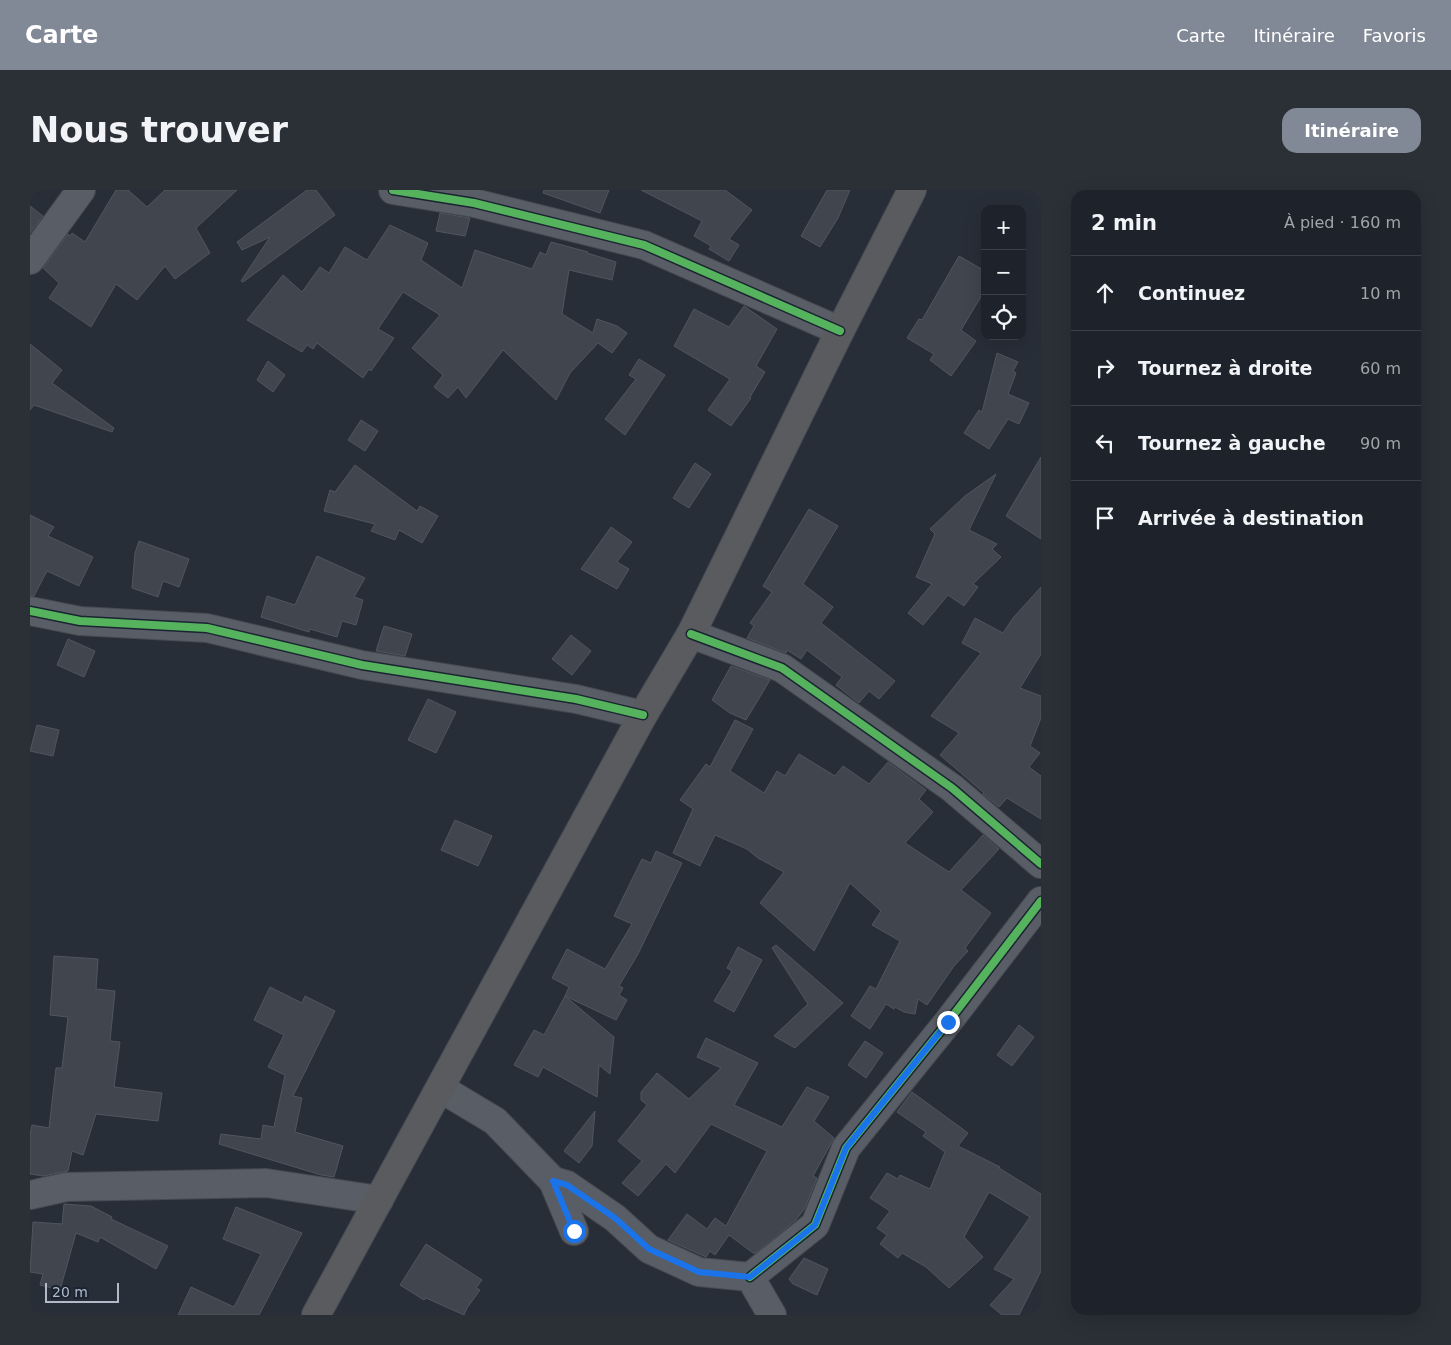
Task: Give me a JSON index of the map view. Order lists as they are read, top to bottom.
{
  "scale_bar": "20 m",
  "page": {
    "header": "Carte",
    "nav": ["Carte", "Itinéraire", "Favoris"],
    "buttons": "Itinéraire",
    "title": "Nous trouver",
    "heading": ["2 min", "À pied · 160 m"],
    "map_buttons": ["+", "−"],
    "list": [
      ["Continuez", "10 m"],
      ["Tournez à droite", "60 m"],
      ["Tournez à gauche", "90 m"],
      "Arrivée à destination"
    ],
    "scale": "20 m"
  }
}
